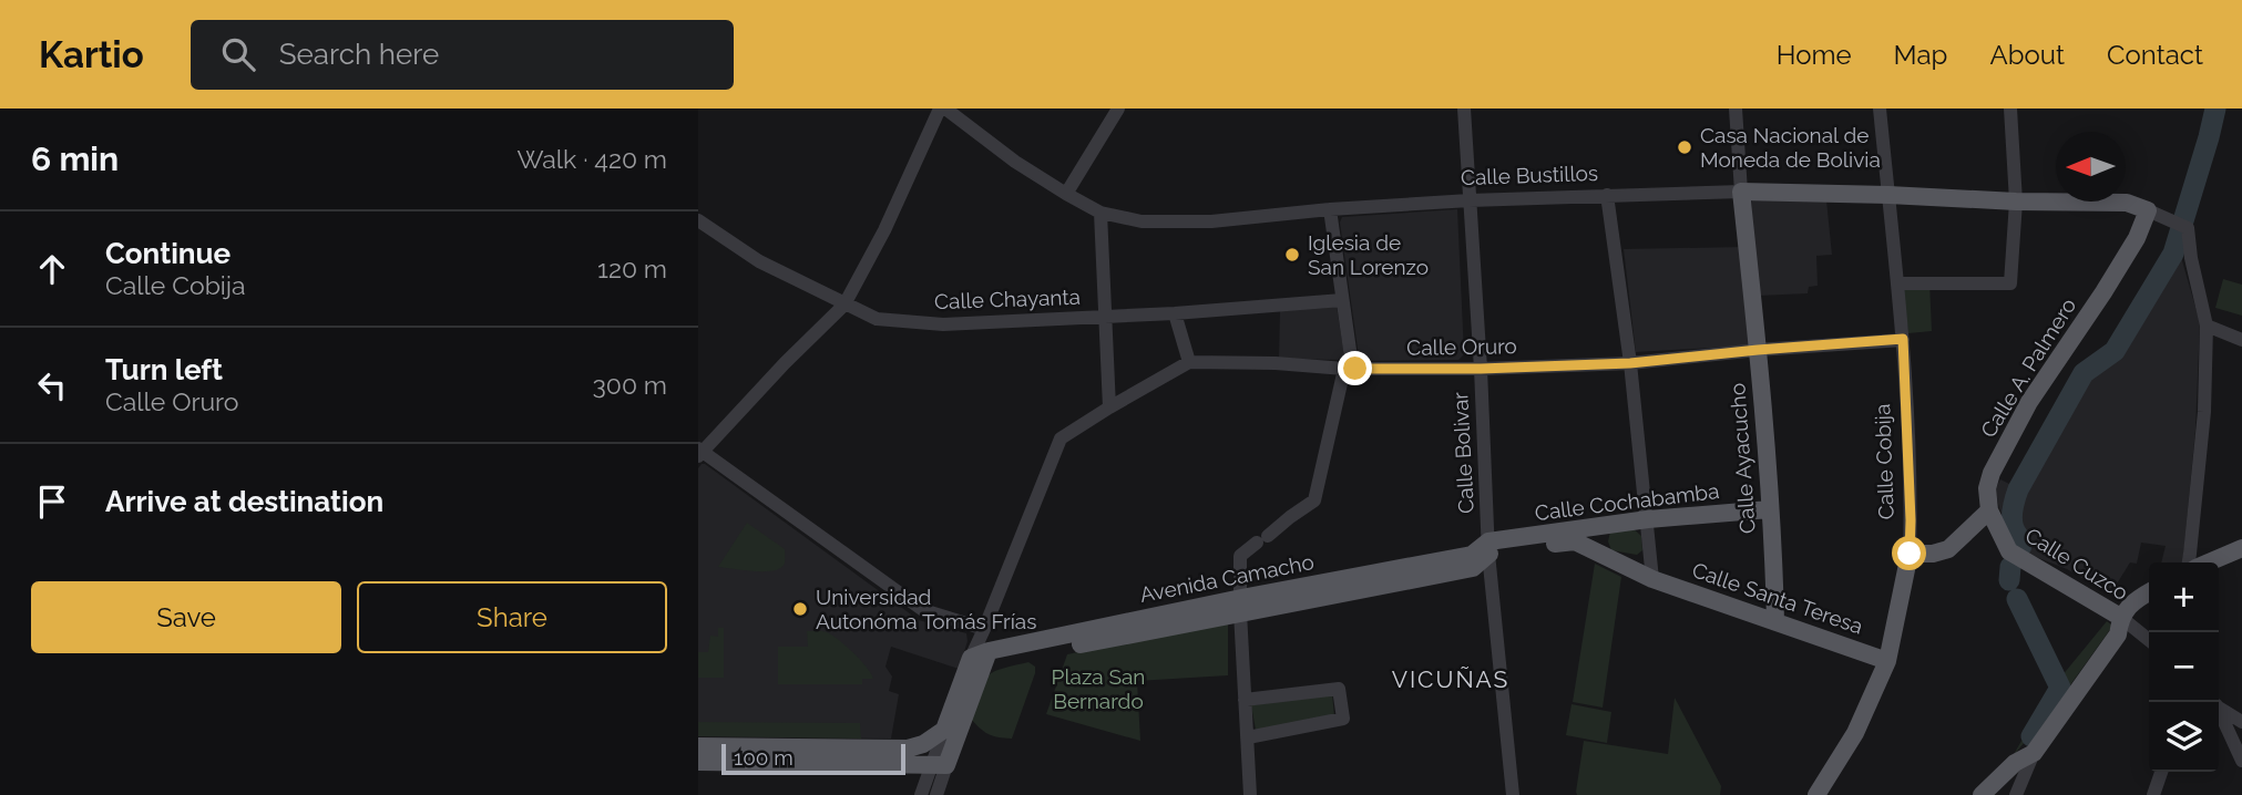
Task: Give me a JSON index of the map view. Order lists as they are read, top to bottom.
{
  "streets": {
    "main road": [
      "Calle Bustillos",
      "Calle A. Palmero",
      "Calle Ayacucho",
      "Calle Cobija",
      "Calle Cochabamba",
      "Calle Cuzco",
      "Avenida Camacho",
      "Calle Santa Teresa"
    ],
    "street": ["Calle Chayanta", "Calle Oruro", "Calle Bolivar"]
  },
  "crossings": [
    ["Calle Bustillos", "Calle A. Palmero"],
    ["Calle Bustillos", "Calle Bolivar"],
    ["Calle Bustillos", "Calle Ayacucho"],
    ["Calle Bustillos", "Calle Cobija"],
    ["Calle Oruro", "Calle Bolivar"],
    ["Calle Oruro", "Calle Ayacucho"],
    ["Calle Oruro", "Calle Cobija"],
    ["Calle A. Palmero", "Calle Cuzco"],
    ["Calle Bolivar", "Calle Cochabamba"],
    ["Calle Bolivar", "Avenida Camacho"],
    ["Calle Ayacucho", "Calle Cochabamba"],
    ["Calle Ayacucho", "Calle Santa Teresa"],
    ["Calle Cobija", "Calle Santa Teresa"],
    ["Calle Cochabamba", "Avenida Camacho"],
    ["Calle Cochabamba", "Calle Santa Teresa"]
  ],
  "districts": ["VICUÑAS"],
  "parks": ["Plaza San Bernardo"],
  "places": ["Casa Nacional de Moneda de Bolivia", "Iglesia de San Lorenzo", "Universidad Autonóma Tomás Frías"],
  "scale_bar": "100 m",
  "north": "left",
  "page": {
    "header": "Kartio",
    "search": "Search here",
    "nav": [
      "Home",
      "Map",
      "About",
      "Contact"
    ],
    "heading": ["6 min", "Walk · 420 m"],
    "list": [
      ["Continue", "Calle Cobija", "120 m"],
      ["Turn left", "Calle Oruro", "300 m"],
      "Arrive at destination"
    ],
    "buttons": ["Save", "Share"],
    "map_buttons": ["+", "−"],
    "scale": "100 m"
  }
}
